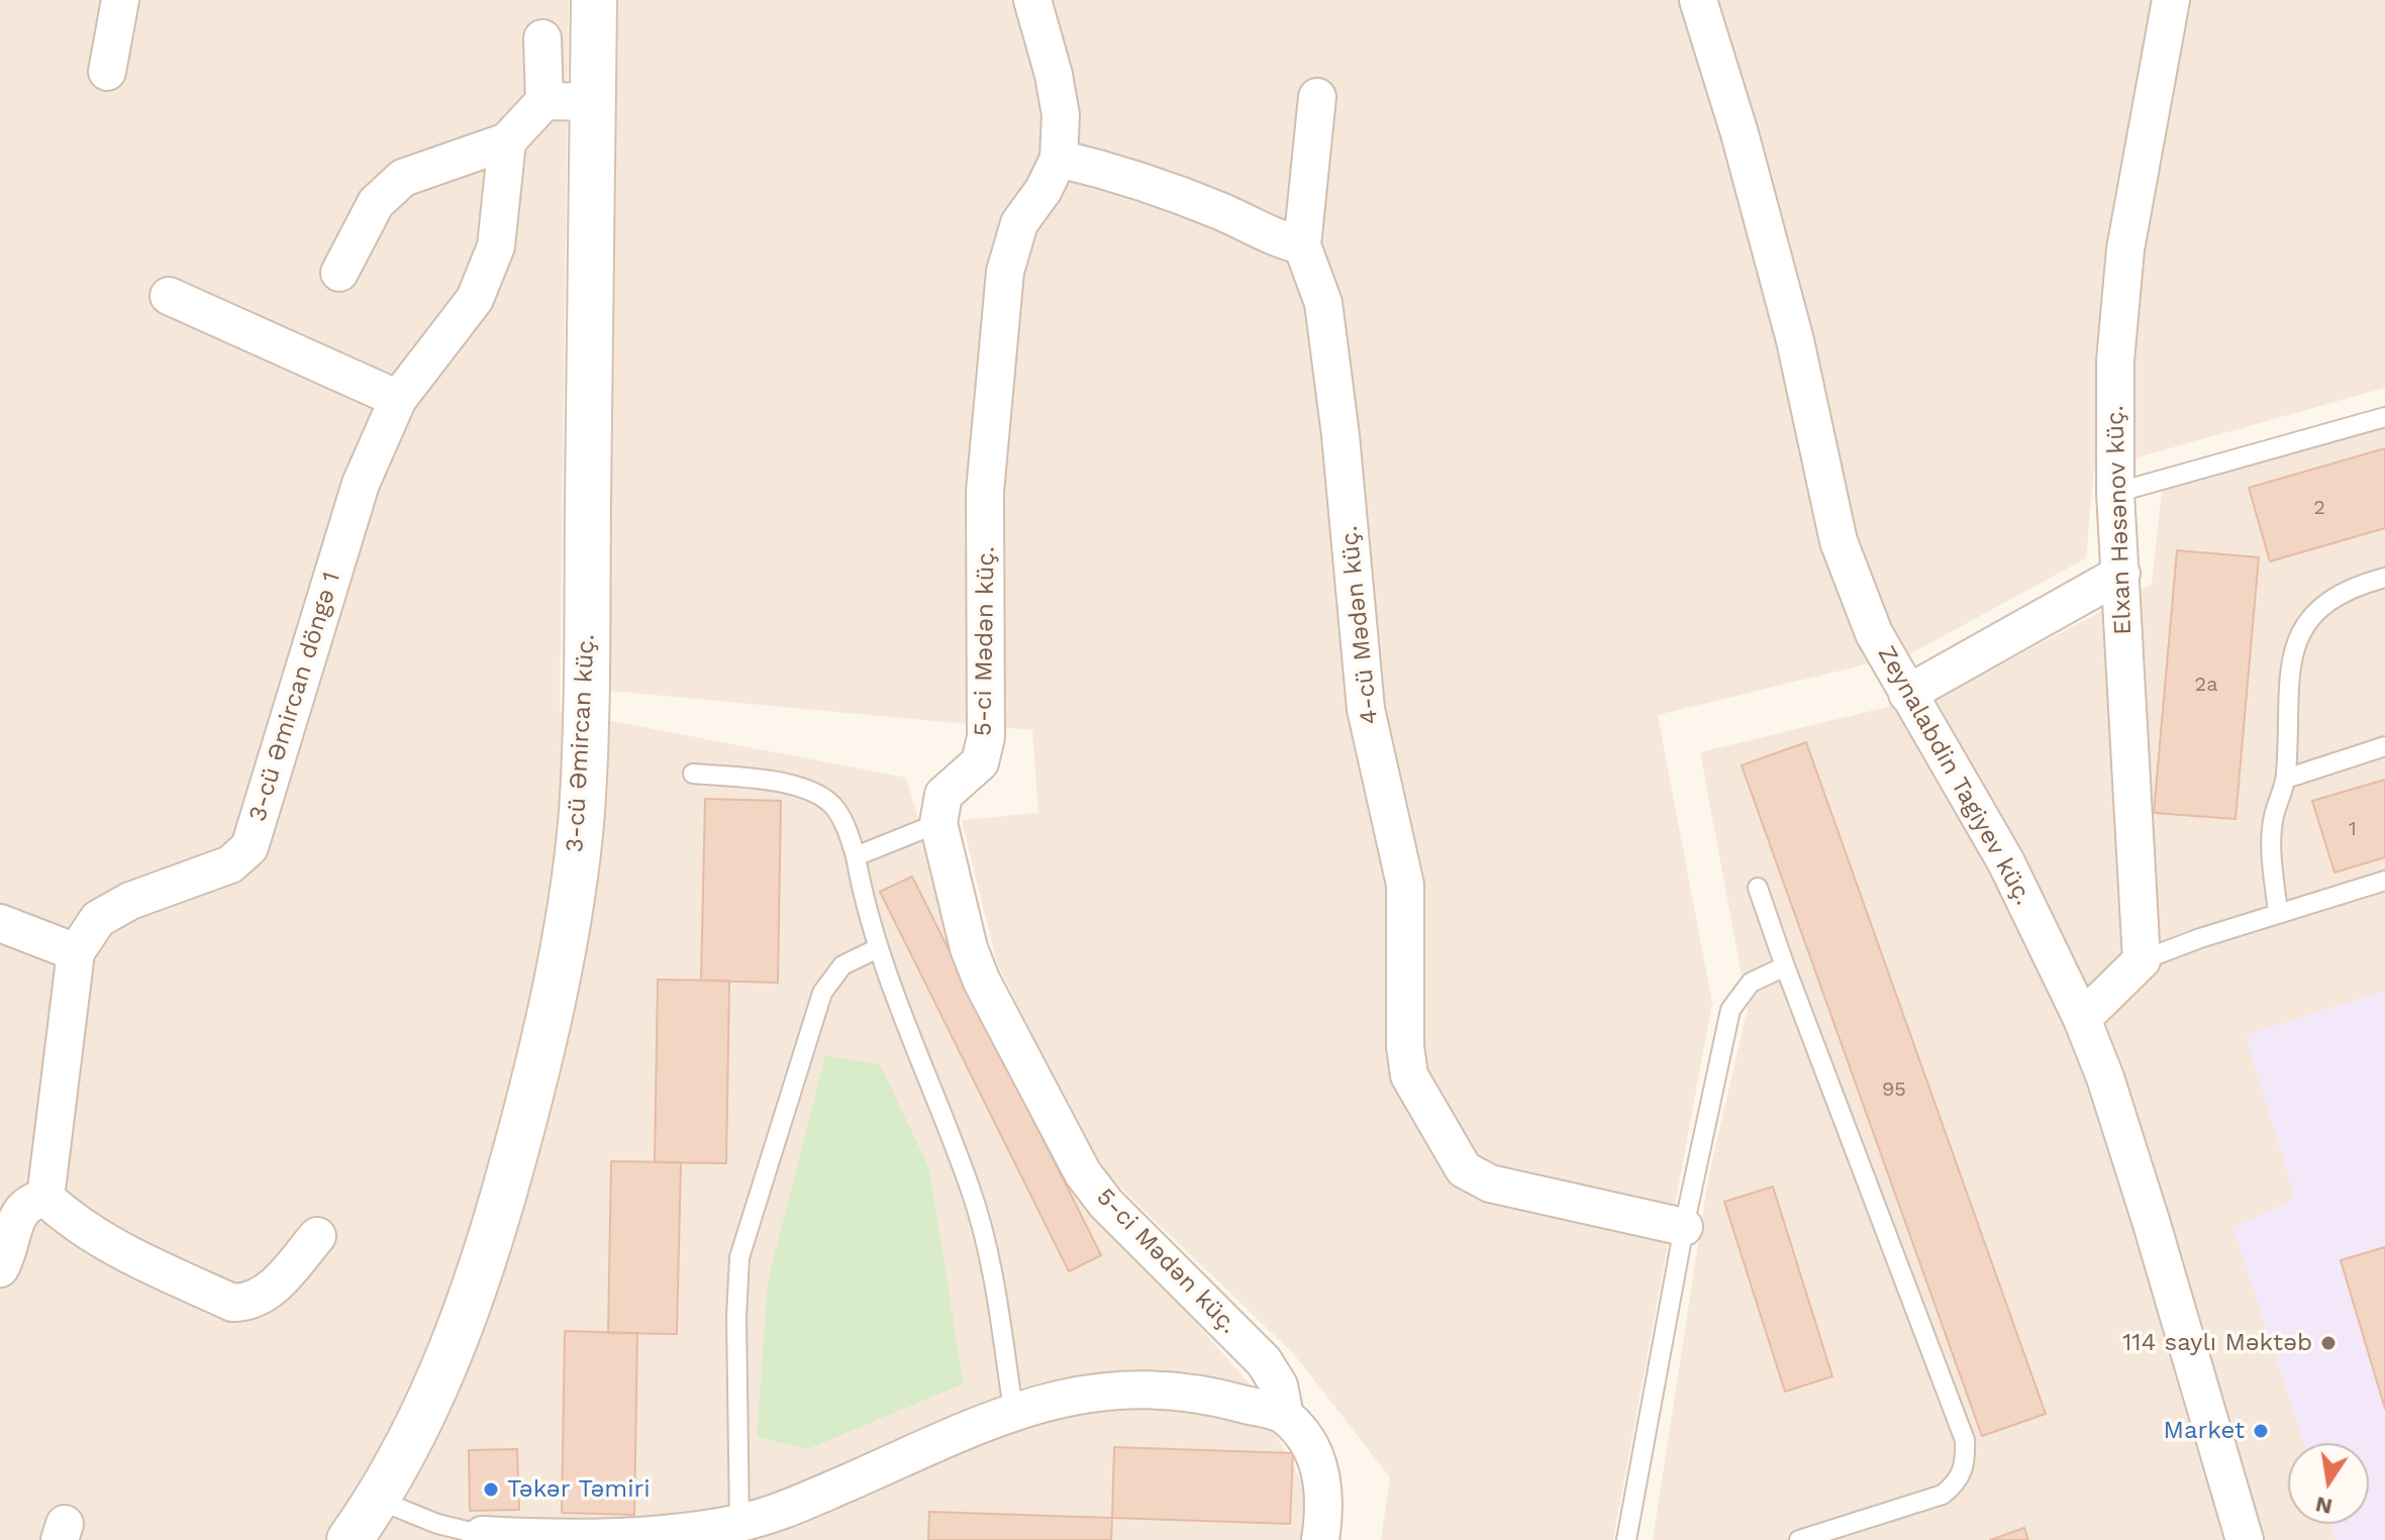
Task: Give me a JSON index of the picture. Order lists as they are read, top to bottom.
{
  "streets": {
    "main road": ["3-cü Əmircan küç."],
    "street": [
      "Elxan Həsənov küç.",
      "4-cü Mədən küç.",
      "5-ci Mədən küç.",
      "3-cü Əmircan döngə 1",
      "Zeynalabdin Tagiyev küç."
    ]
  },
  "places": ["114 saylı Məktəb", "Market", "Təkər Təmiri"],
  "house_numbers": [
    "2",
    "2a",
    "1",
    "95"
  ],
  "north": "bottom"
}
